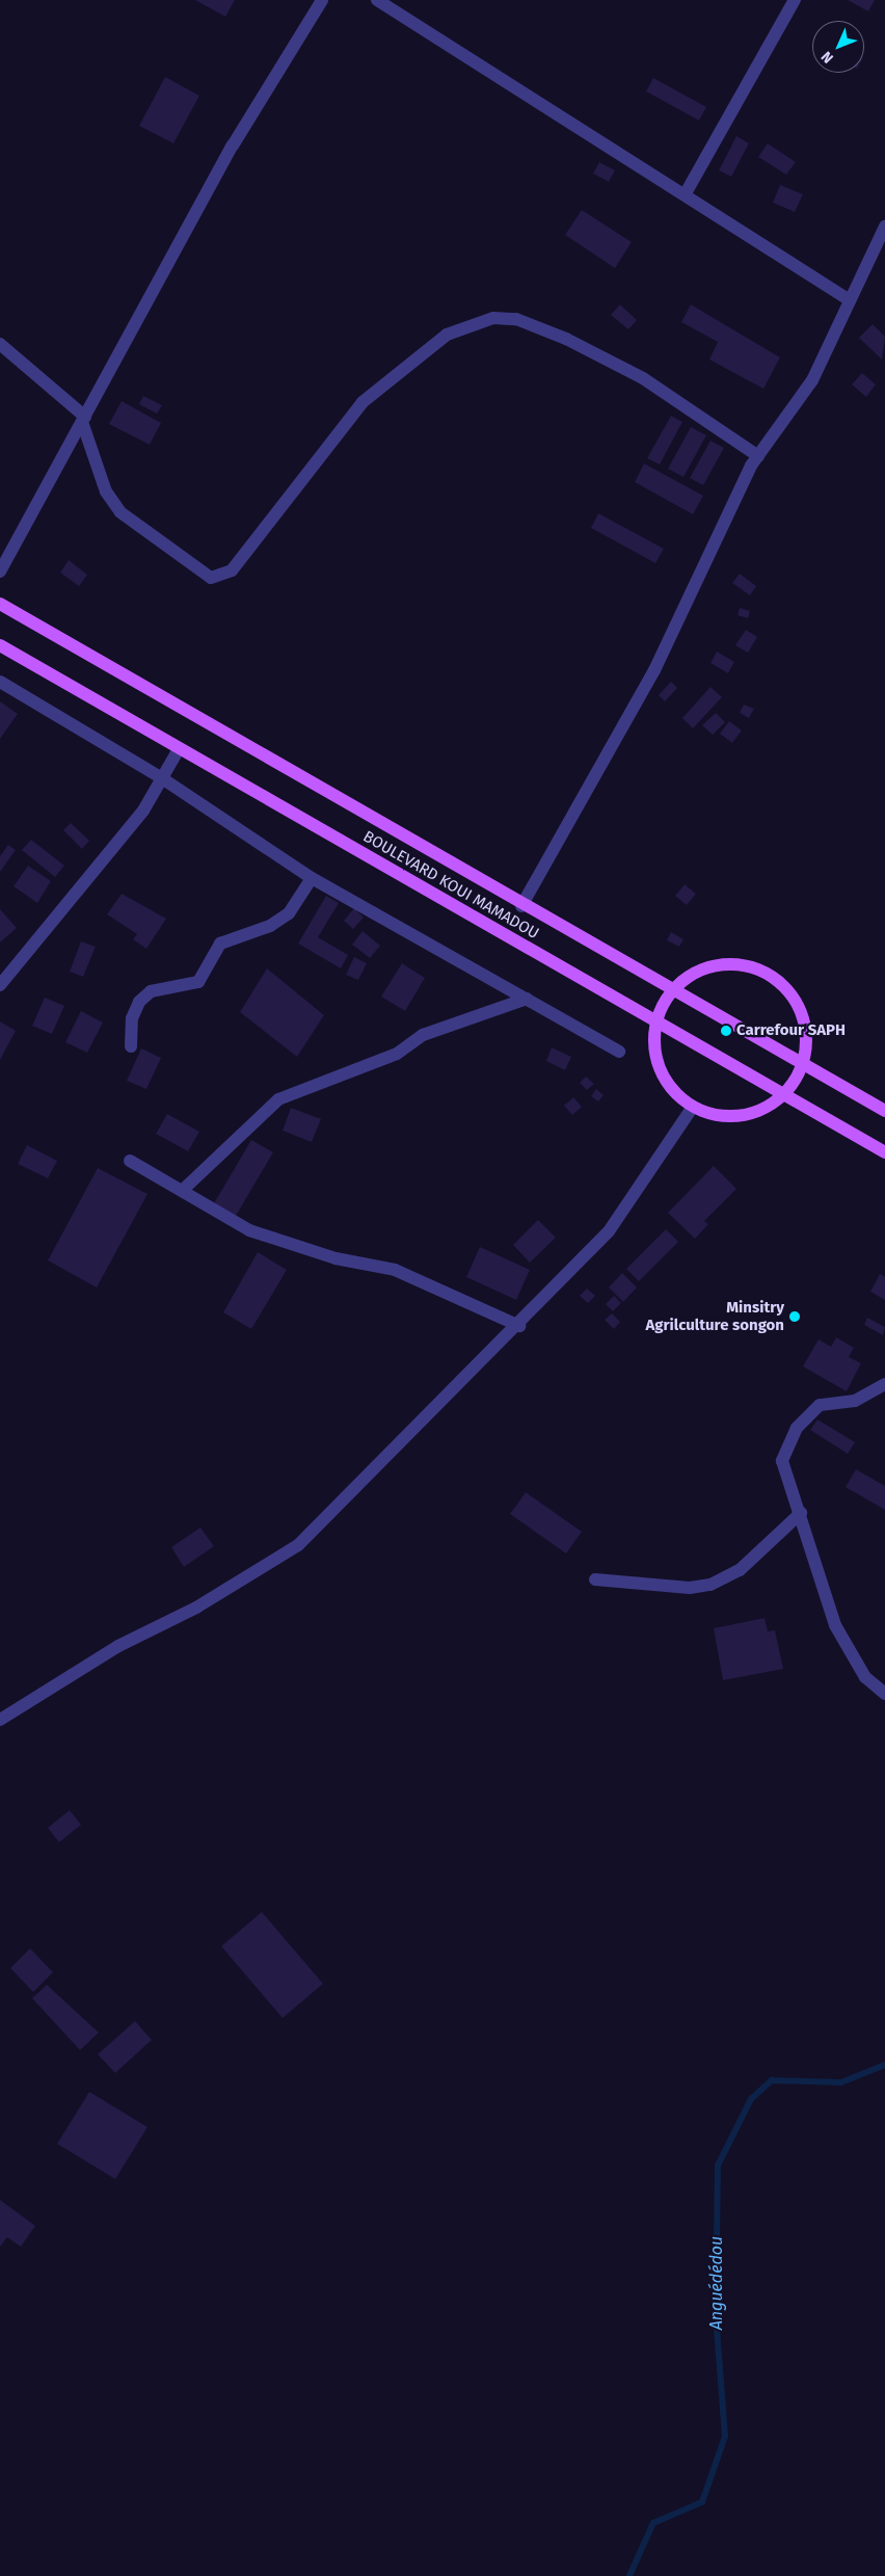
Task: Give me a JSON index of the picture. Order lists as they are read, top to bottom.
{
  "streets": {
    "main road": ["BOULEVARD KOUI MAMADOU"]
  },
  "water": ["Anguédédou"],
  "places": ["Carrefour SAPH", "Minsitry Agrilculture songon"],
  "north": "bottom left"
}
